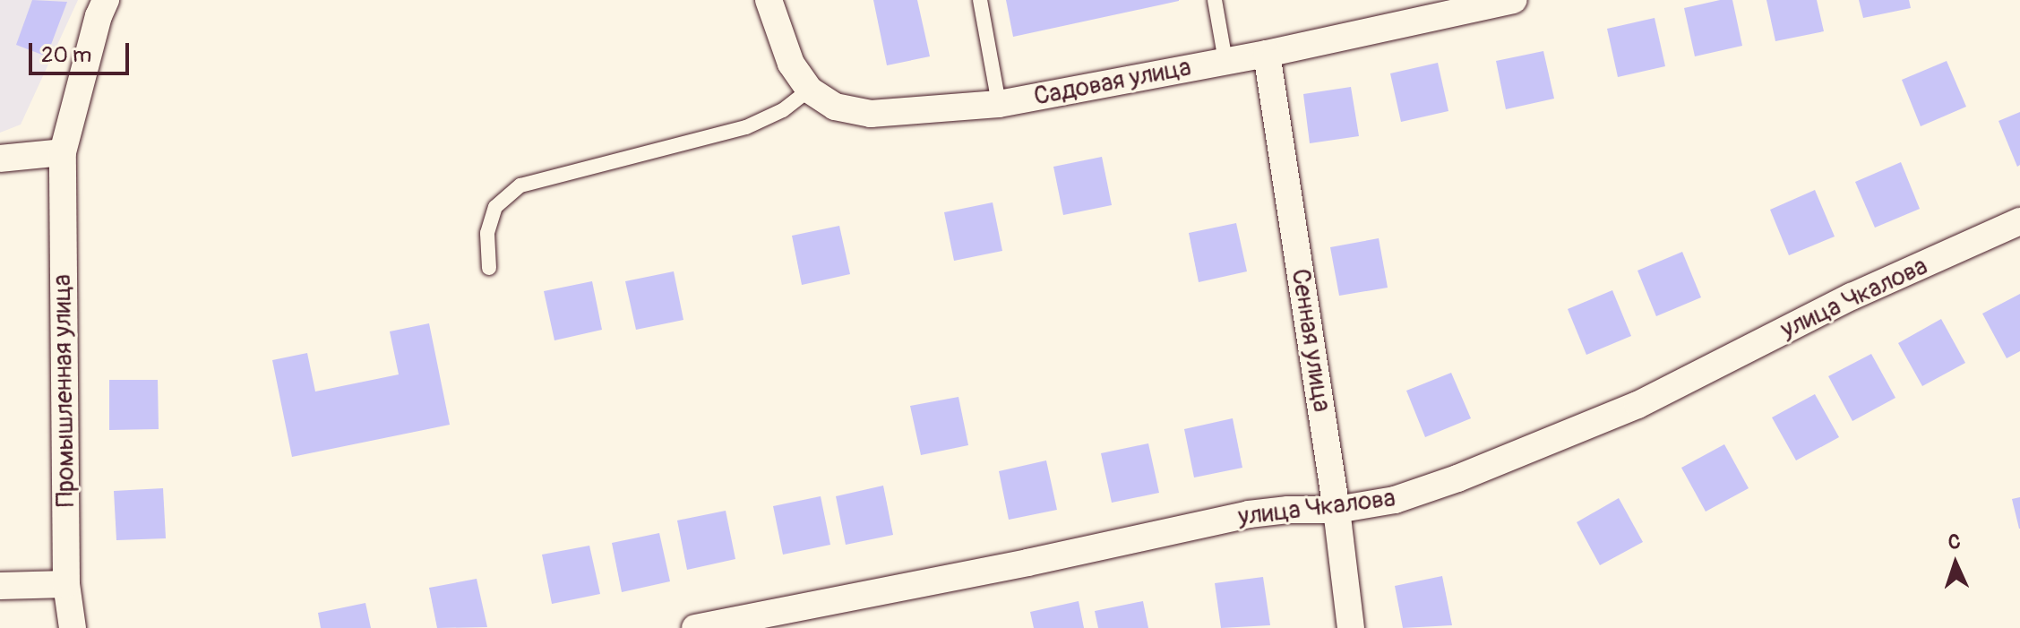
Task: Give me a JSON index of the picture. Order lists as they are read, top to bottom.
{
  "streets": {
    "street": [
      "Садовая улица",
      "улица Чкалова",
      "Сенная улица",
      "Промышленная улица"
    ]
  },
  "crossings": [
    ["Садовая улица", "Сенная улица"],
    ["улица Чкалова", "Сенная улица"]
  ],
  "scale_bar": "20 m",
  "north": "top"
}
